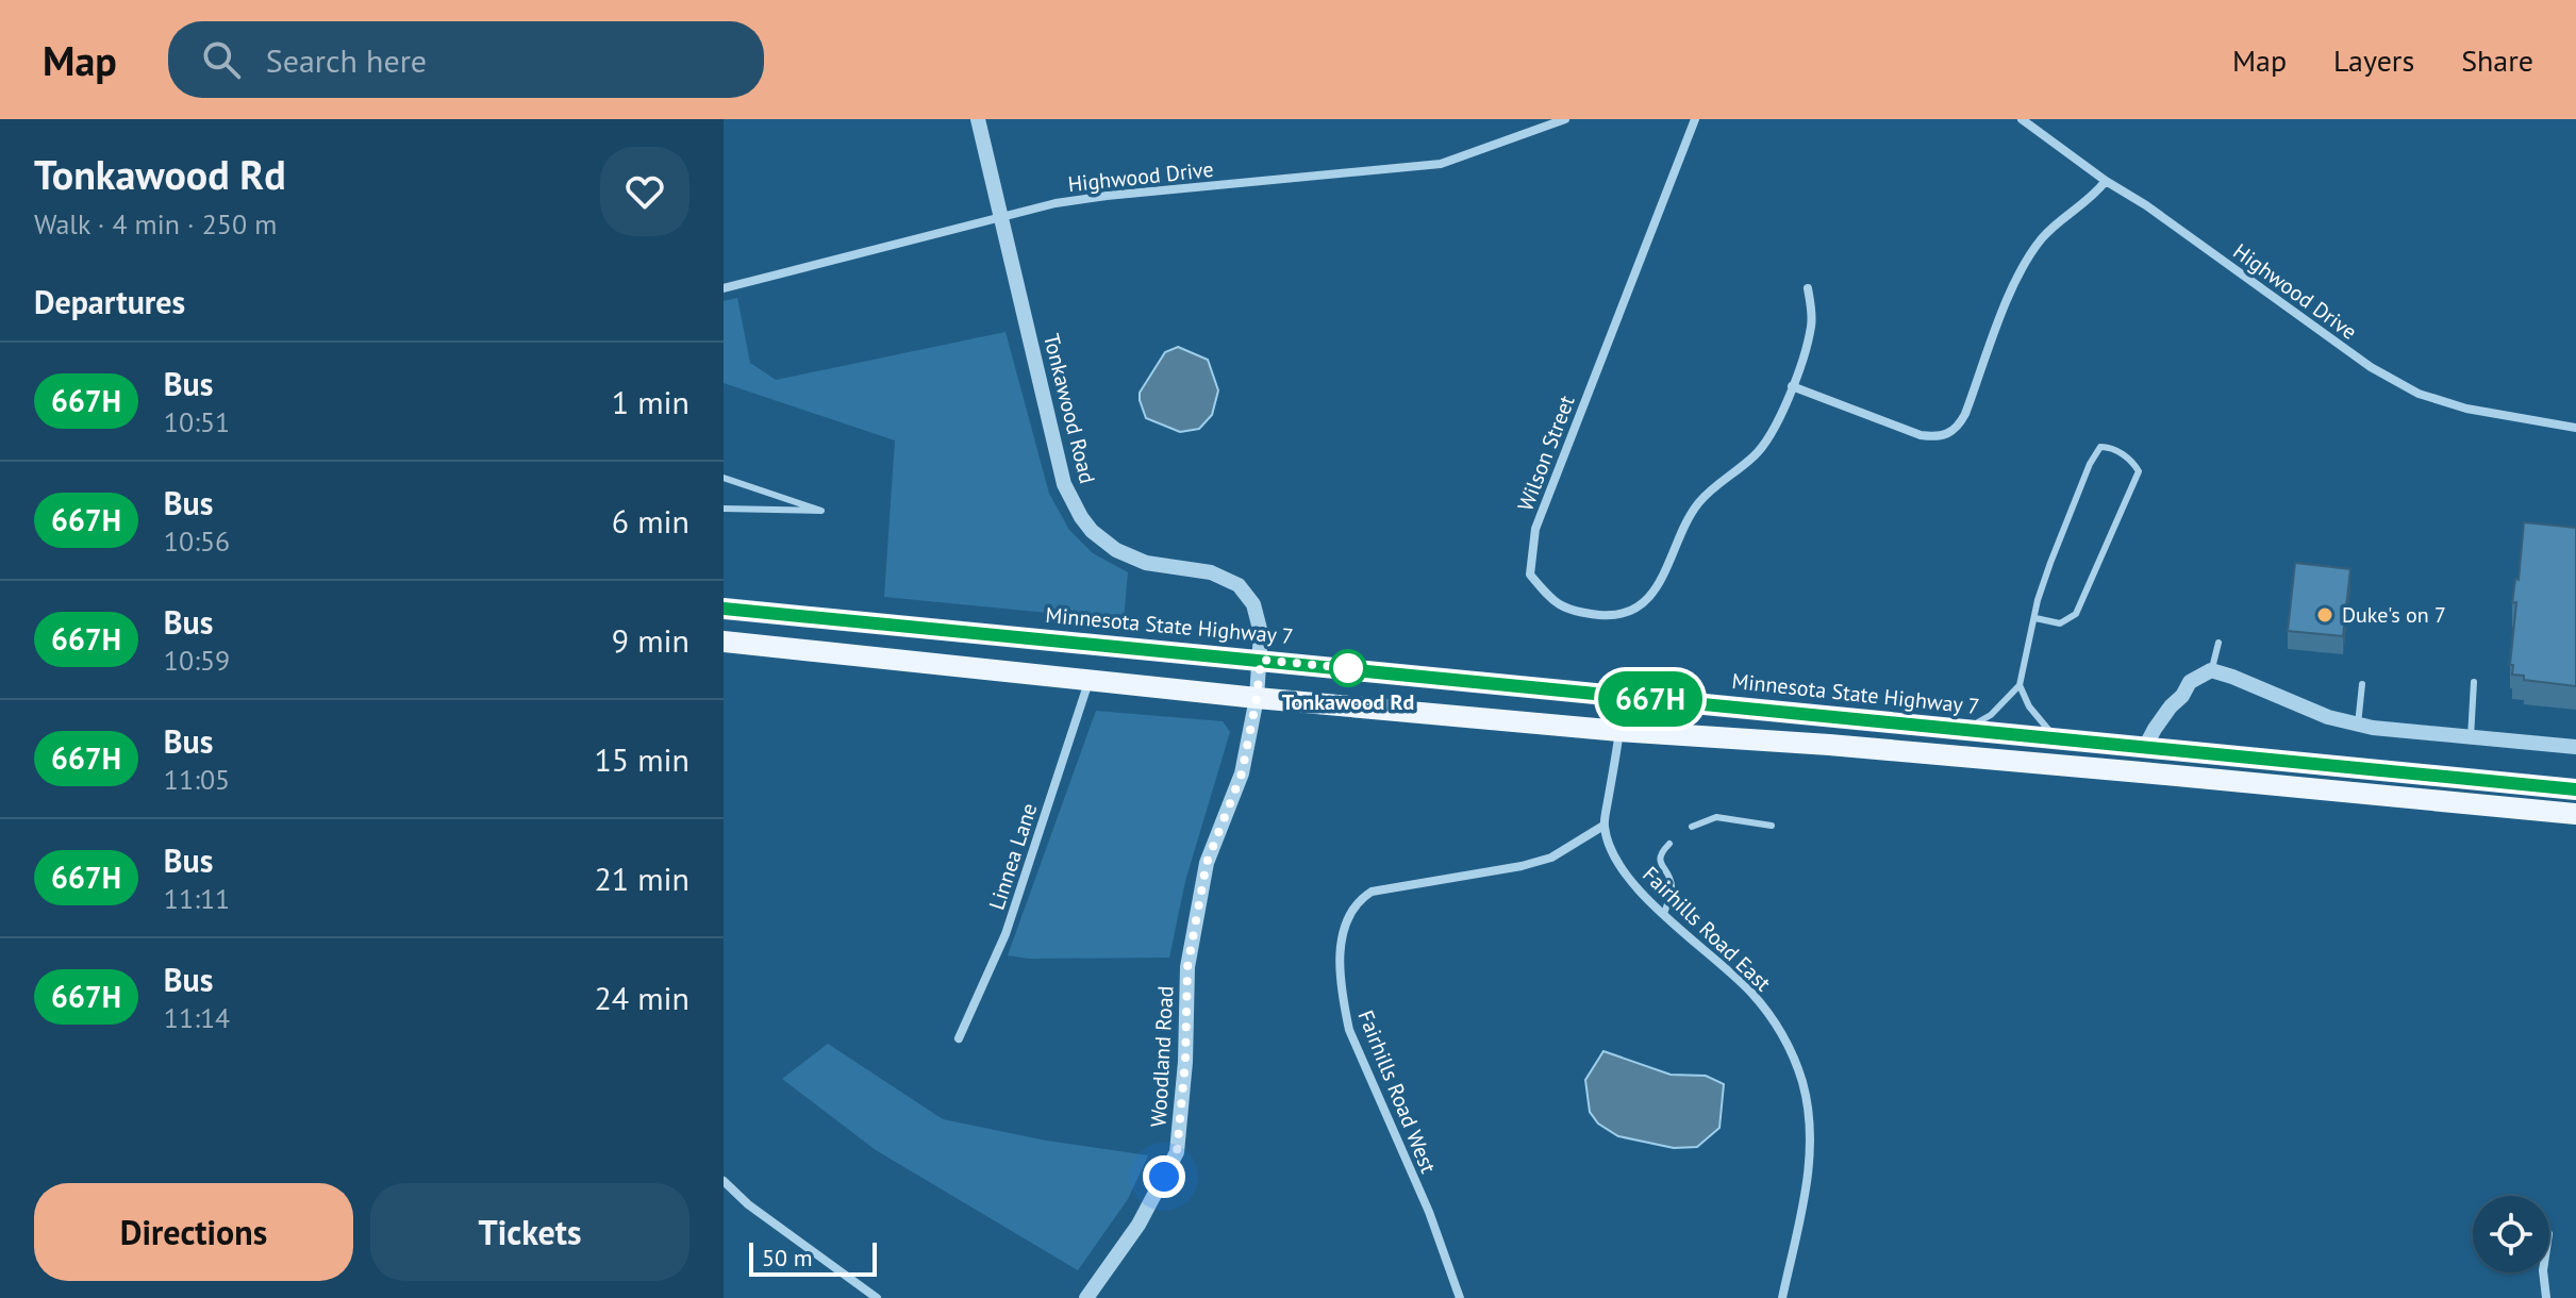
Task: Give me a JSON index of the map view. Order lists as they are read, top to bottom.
{
  "streets": {
    "main road": ["Minnesota State Highway 7"],
    "street": [
      "Highwood Drive",
      "Tonkawood Road",
      "Wilson Street",
      "Linnea Lane",
      "Fairhills Road East",
      "Woodland Road",
      "Fairhills Road West"
    ]
  },
  "crossings": [
    ["Highwood Drive", "Tonkawood Road"],
    ["Tonkawood Road", "Minnesota State Highway 7"],
    ["Tonkawood Road", "Woodland Road"],
    ["Fairhills Road East", "Fairhills Road West"]
  ],
  "places": ["Duke's on 7", "Tonkawood Rd"],
  "lines": ["bus line 667H"],
  "scale_bar": "50 m",
  "page": {
    "header": "Map",
    "search": "Search here",
    "nav": ["Map", "Layers", "Share"],
    "heading": [
      ["Tonkawood Rd", "Walk · 4 min · 250 m"],
      "Departures"
    ],
    "on_map": "667H",
    "list": [
      {
        "mark": "667H",
        "name": "Bus",
        "note": "10:51",
        "value": "1 min"
      },
      {
        "mark": "667H",
        "name": "Bus",
        "note": "10:56",
        "value": "6 min"
      },
      {
        "mark": "667H",
        "name": "Bus",
        "note": "10:59",
        "value": "9 min"
      },
      {
        "mark": "667H",
        "name": "Bus",
        "note": "11:05",
        "value": "15 min"
      },
      {
        "mark": "667H",
        "name": "Bus",
        "note": "11:11",
        "value": "21 min"
      },
      {
        "mark": "667H",
        "name": "Bus",
        "note": "11:14",
        "value": "24 min"
      }
    ],
    "buttons": ["Directions", "Tickets"],
    "scale": "50 m"
  }
}
